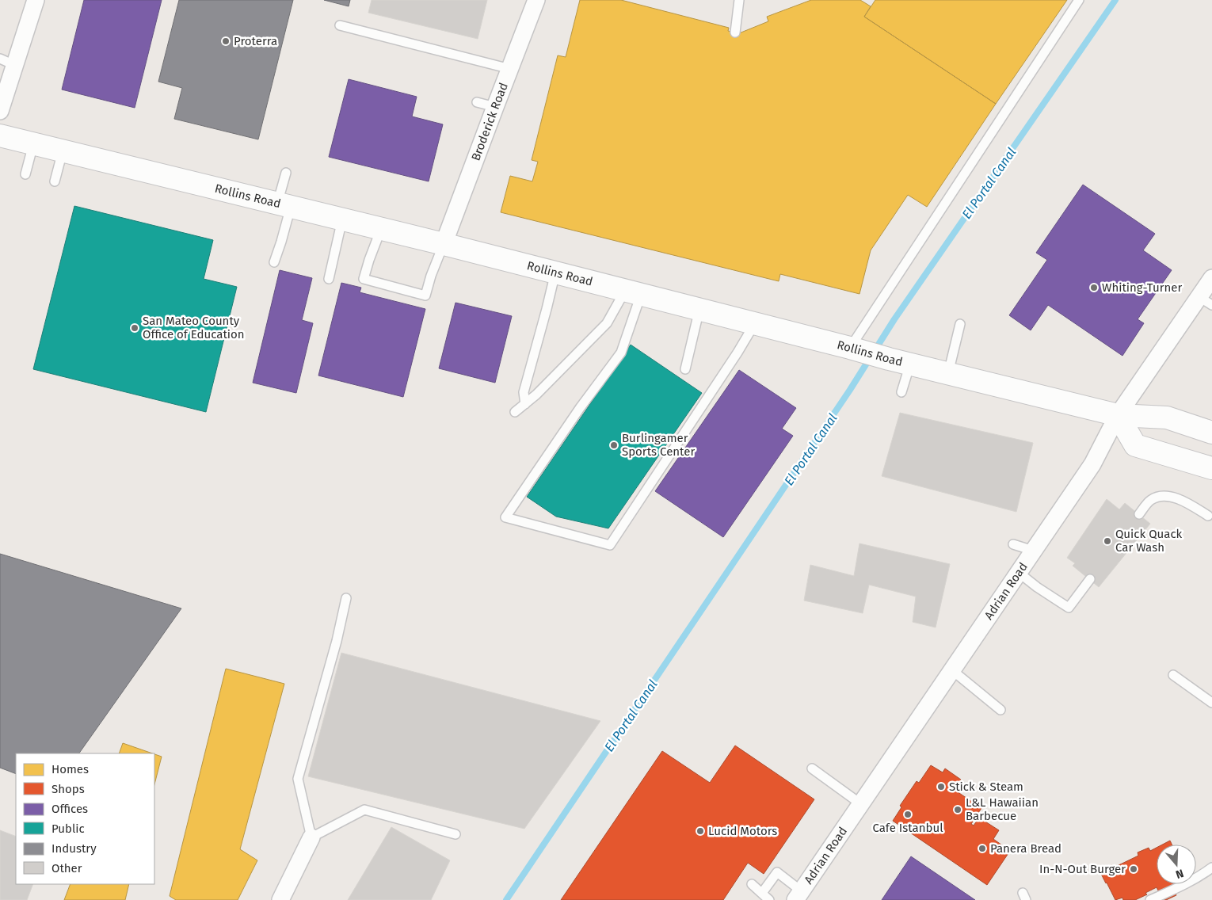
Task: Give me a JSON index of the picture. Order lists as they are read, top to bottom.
{
  "streets": {
    "main road": ["Rollins Road"],
    "street": ["Broderick Road", "Adrian Road"]
  },
  "crossings": [
    ["Broderick Road", "Rollins Road"],
    ["Rollins Road", "Adrian Road"]
  ],
  "water": ["El Portal Canal"],
  "places": [
    "Proterra",
    "Whiting-Turner",
    "San Mateo County Office of Education",
    "Burlingamer Sports Center",
    "Quick Quack Car Wash",
    "Stick & Steam",
    "L&L Hawaiian Barbecue",
    "Cafe Istanbul",
    "Lucid Motors",
    "Panera Bread",
    "In-N-Out Burger"
  ],
  "legend": [
    "Homes",
    "Shops",
    "Offices",
    "Public",
    "Industry",
    "Other"
  ],
  "north": "bottom"
}
